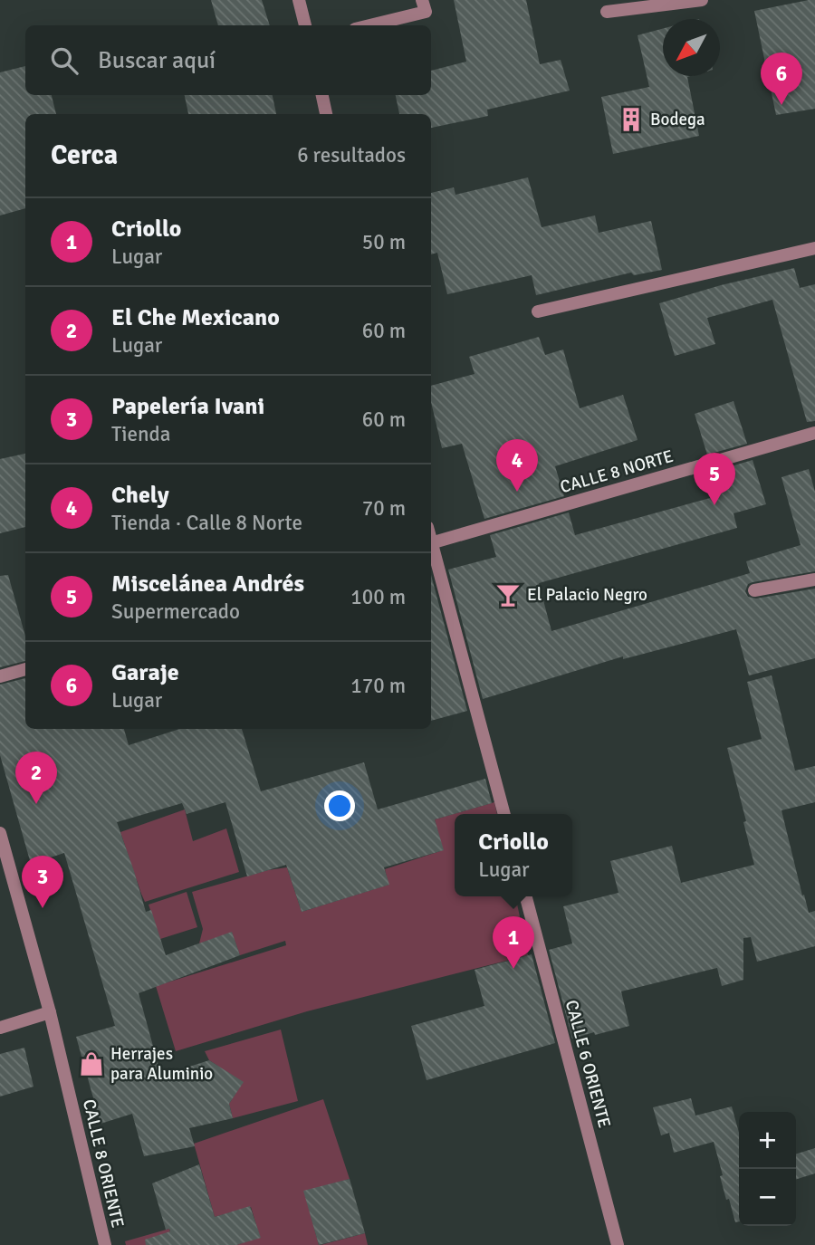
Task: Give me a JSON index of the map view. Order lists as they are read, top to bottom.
{
  "streets": {
    "street": ["CALLE 8 NORTE", "CALLE 6 ORIENTE", "CALLE 8 ORIENTE"]
  },
  "places": {
    "building": ["Bodega"],
    "bar": ["El Palacio Negro"],
    "shop": ["Herrajes para Aluminio"]
  },
  "north": "bottom left",
  "page": {
    "search": "Buscar aquí",
    "pins": [
      "6",
      "4",
      "5",
      "2",
      "3",
      "1"
    ],
    "heading": ["Cerca", "6 resultados"],
    "list": [
      {
        "mark": "1",
        "name": "Criollo",
        "note": "Lugar",
        "value": "50 m"
      },
      {
        "mark": "2",
        "name": "El Che Mexicano",
        "note": "Lugar",
        "value": "60 m"
      },
      {
        "mark": "3",
        "name": "Papelería Ivani",
        "note": "Tienda",
        "value": "60 m"
      },
      {
        "mark": "4",
        "name": "Chely",
        "note": "Tienda · Calle 8 Norte",
        "value": "70 m"
      },
      {
        "mark": "5",
        "name": "Miscelánea Andrés",
        "note": "Supermercado",
        "value": "100 m"
      },
      {
        "mark": "6",
        "name": "Garaje",
        "note": "Lugar",
        "value": "170 m"
      }
    ],
    "popup": ["Criollo", "Lugar"],
    "map_buttons": ["+", "−"]
  }
}
